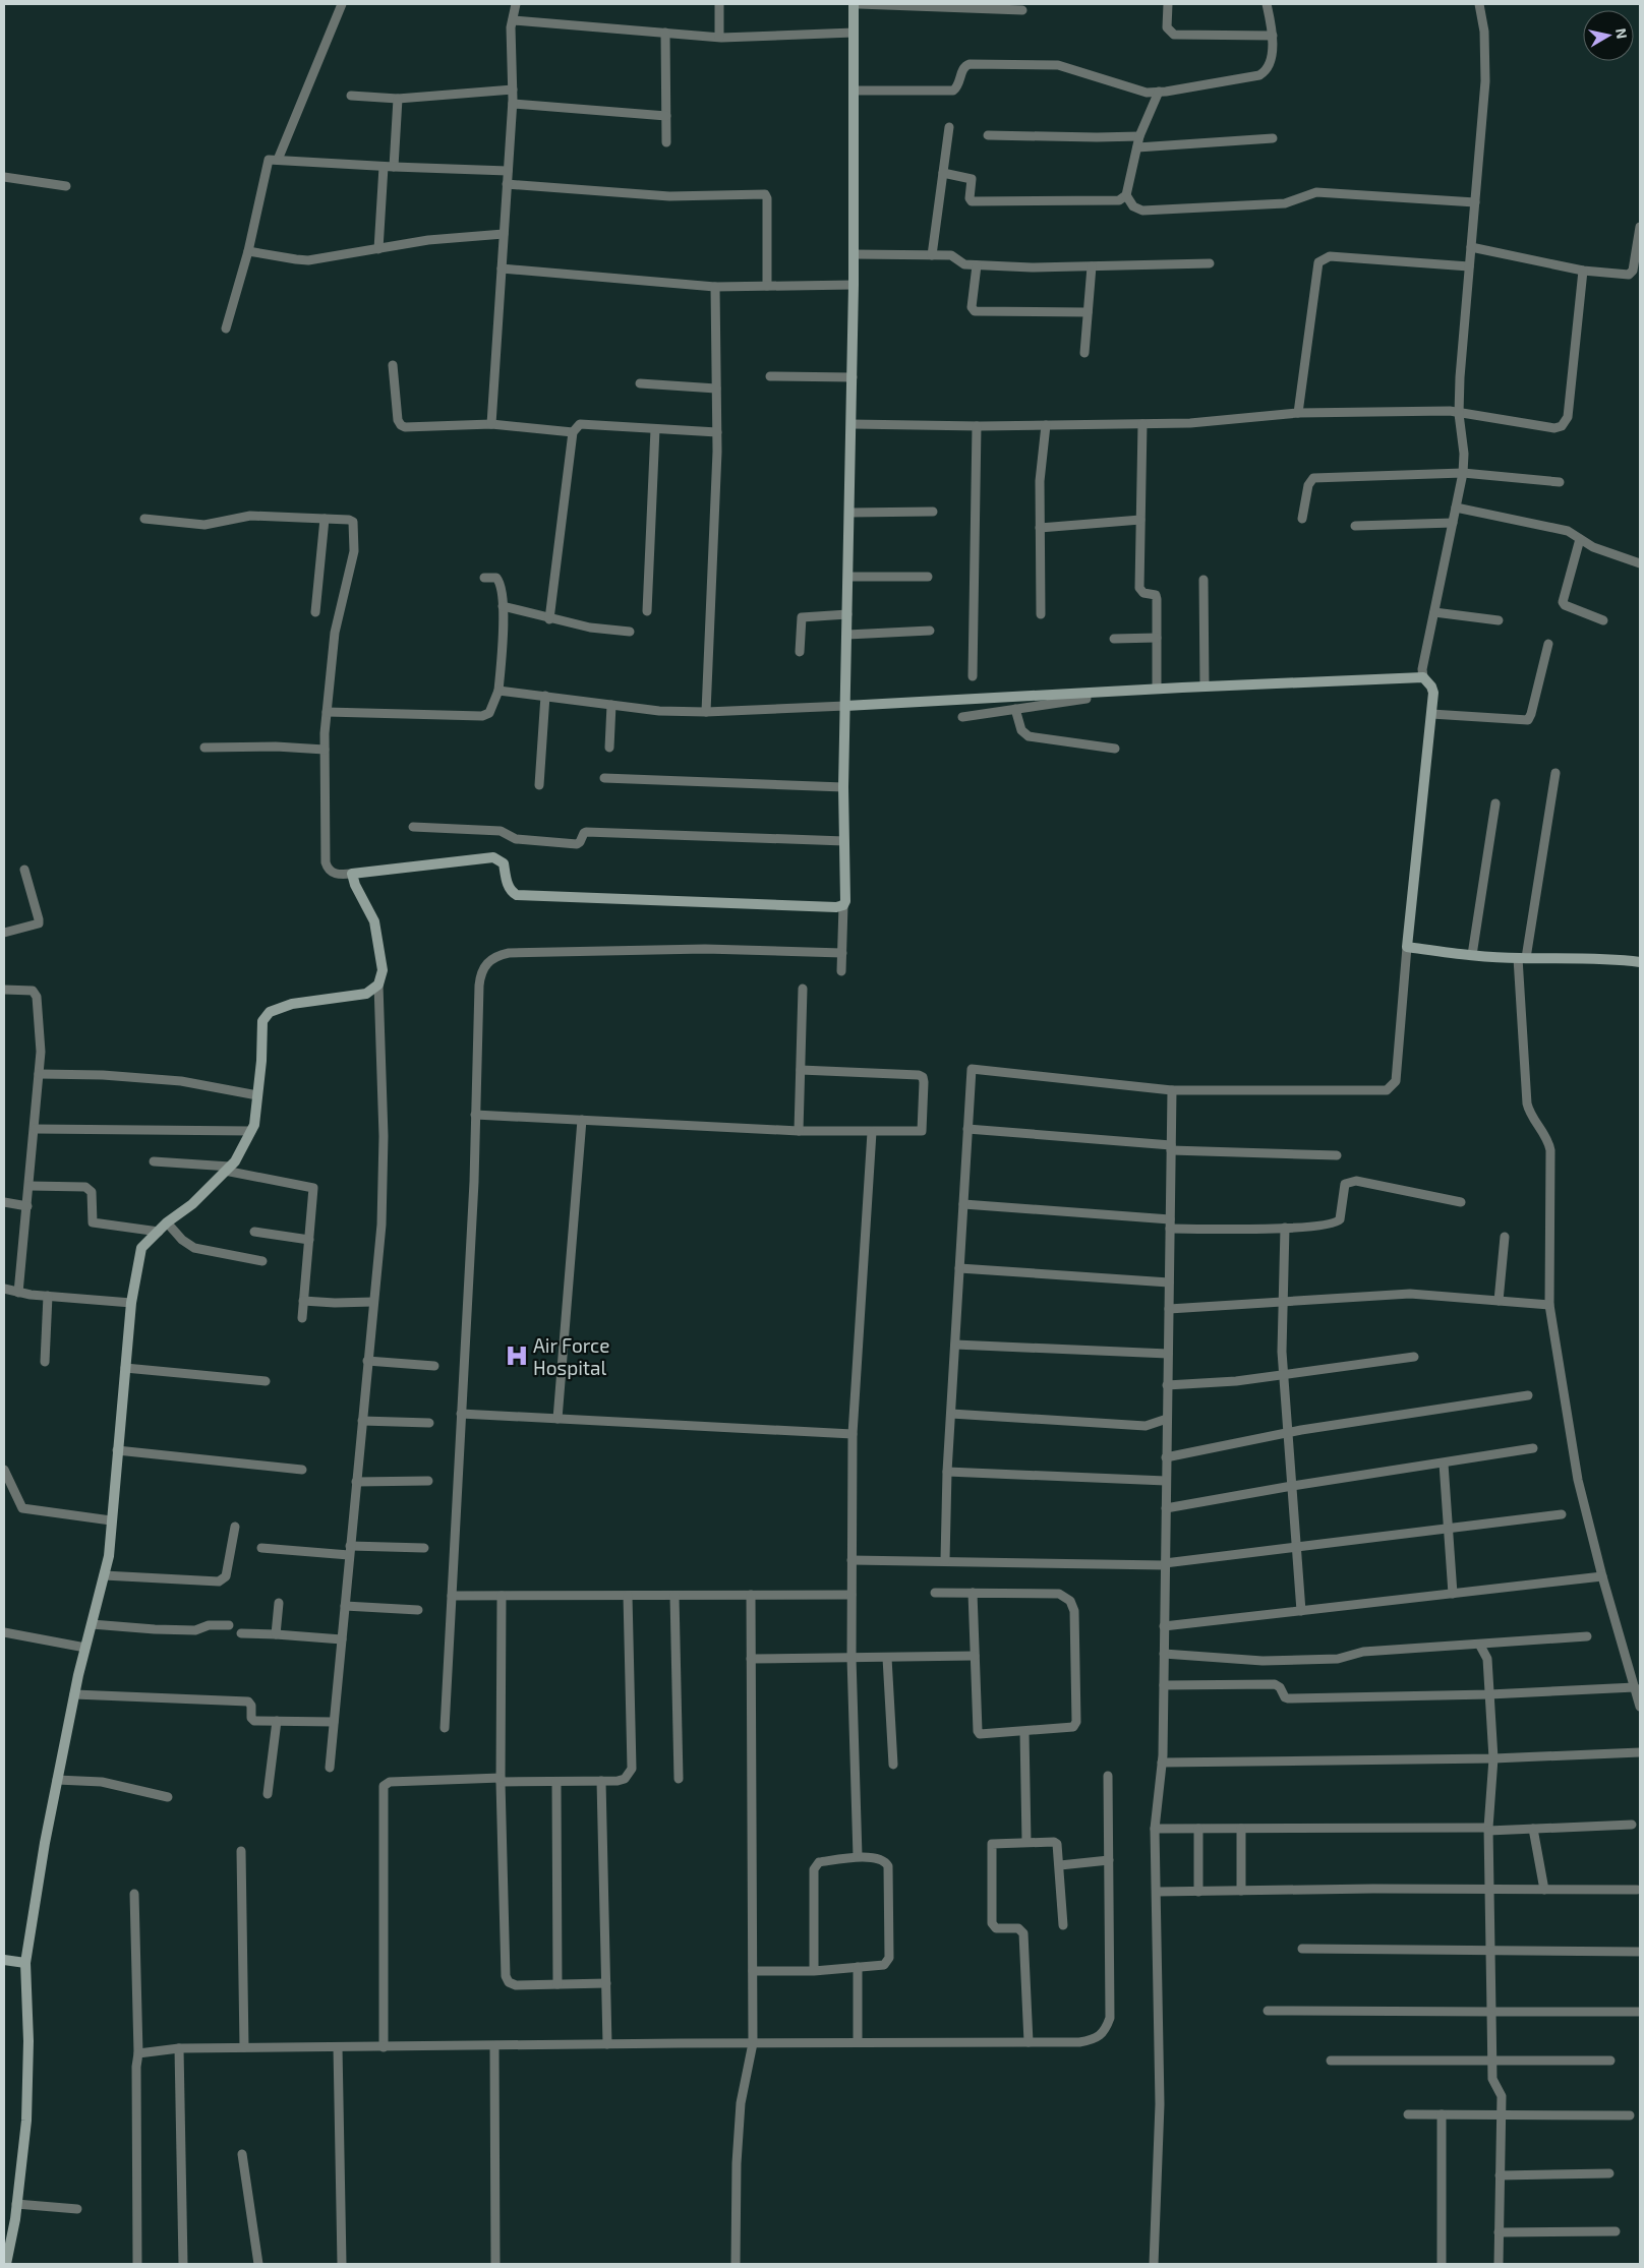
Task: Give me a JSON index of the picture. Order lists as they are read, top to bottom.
{
  "places": {
    "hospital": ["Air Force Hospital"]
  },
  "north": "right"
}
